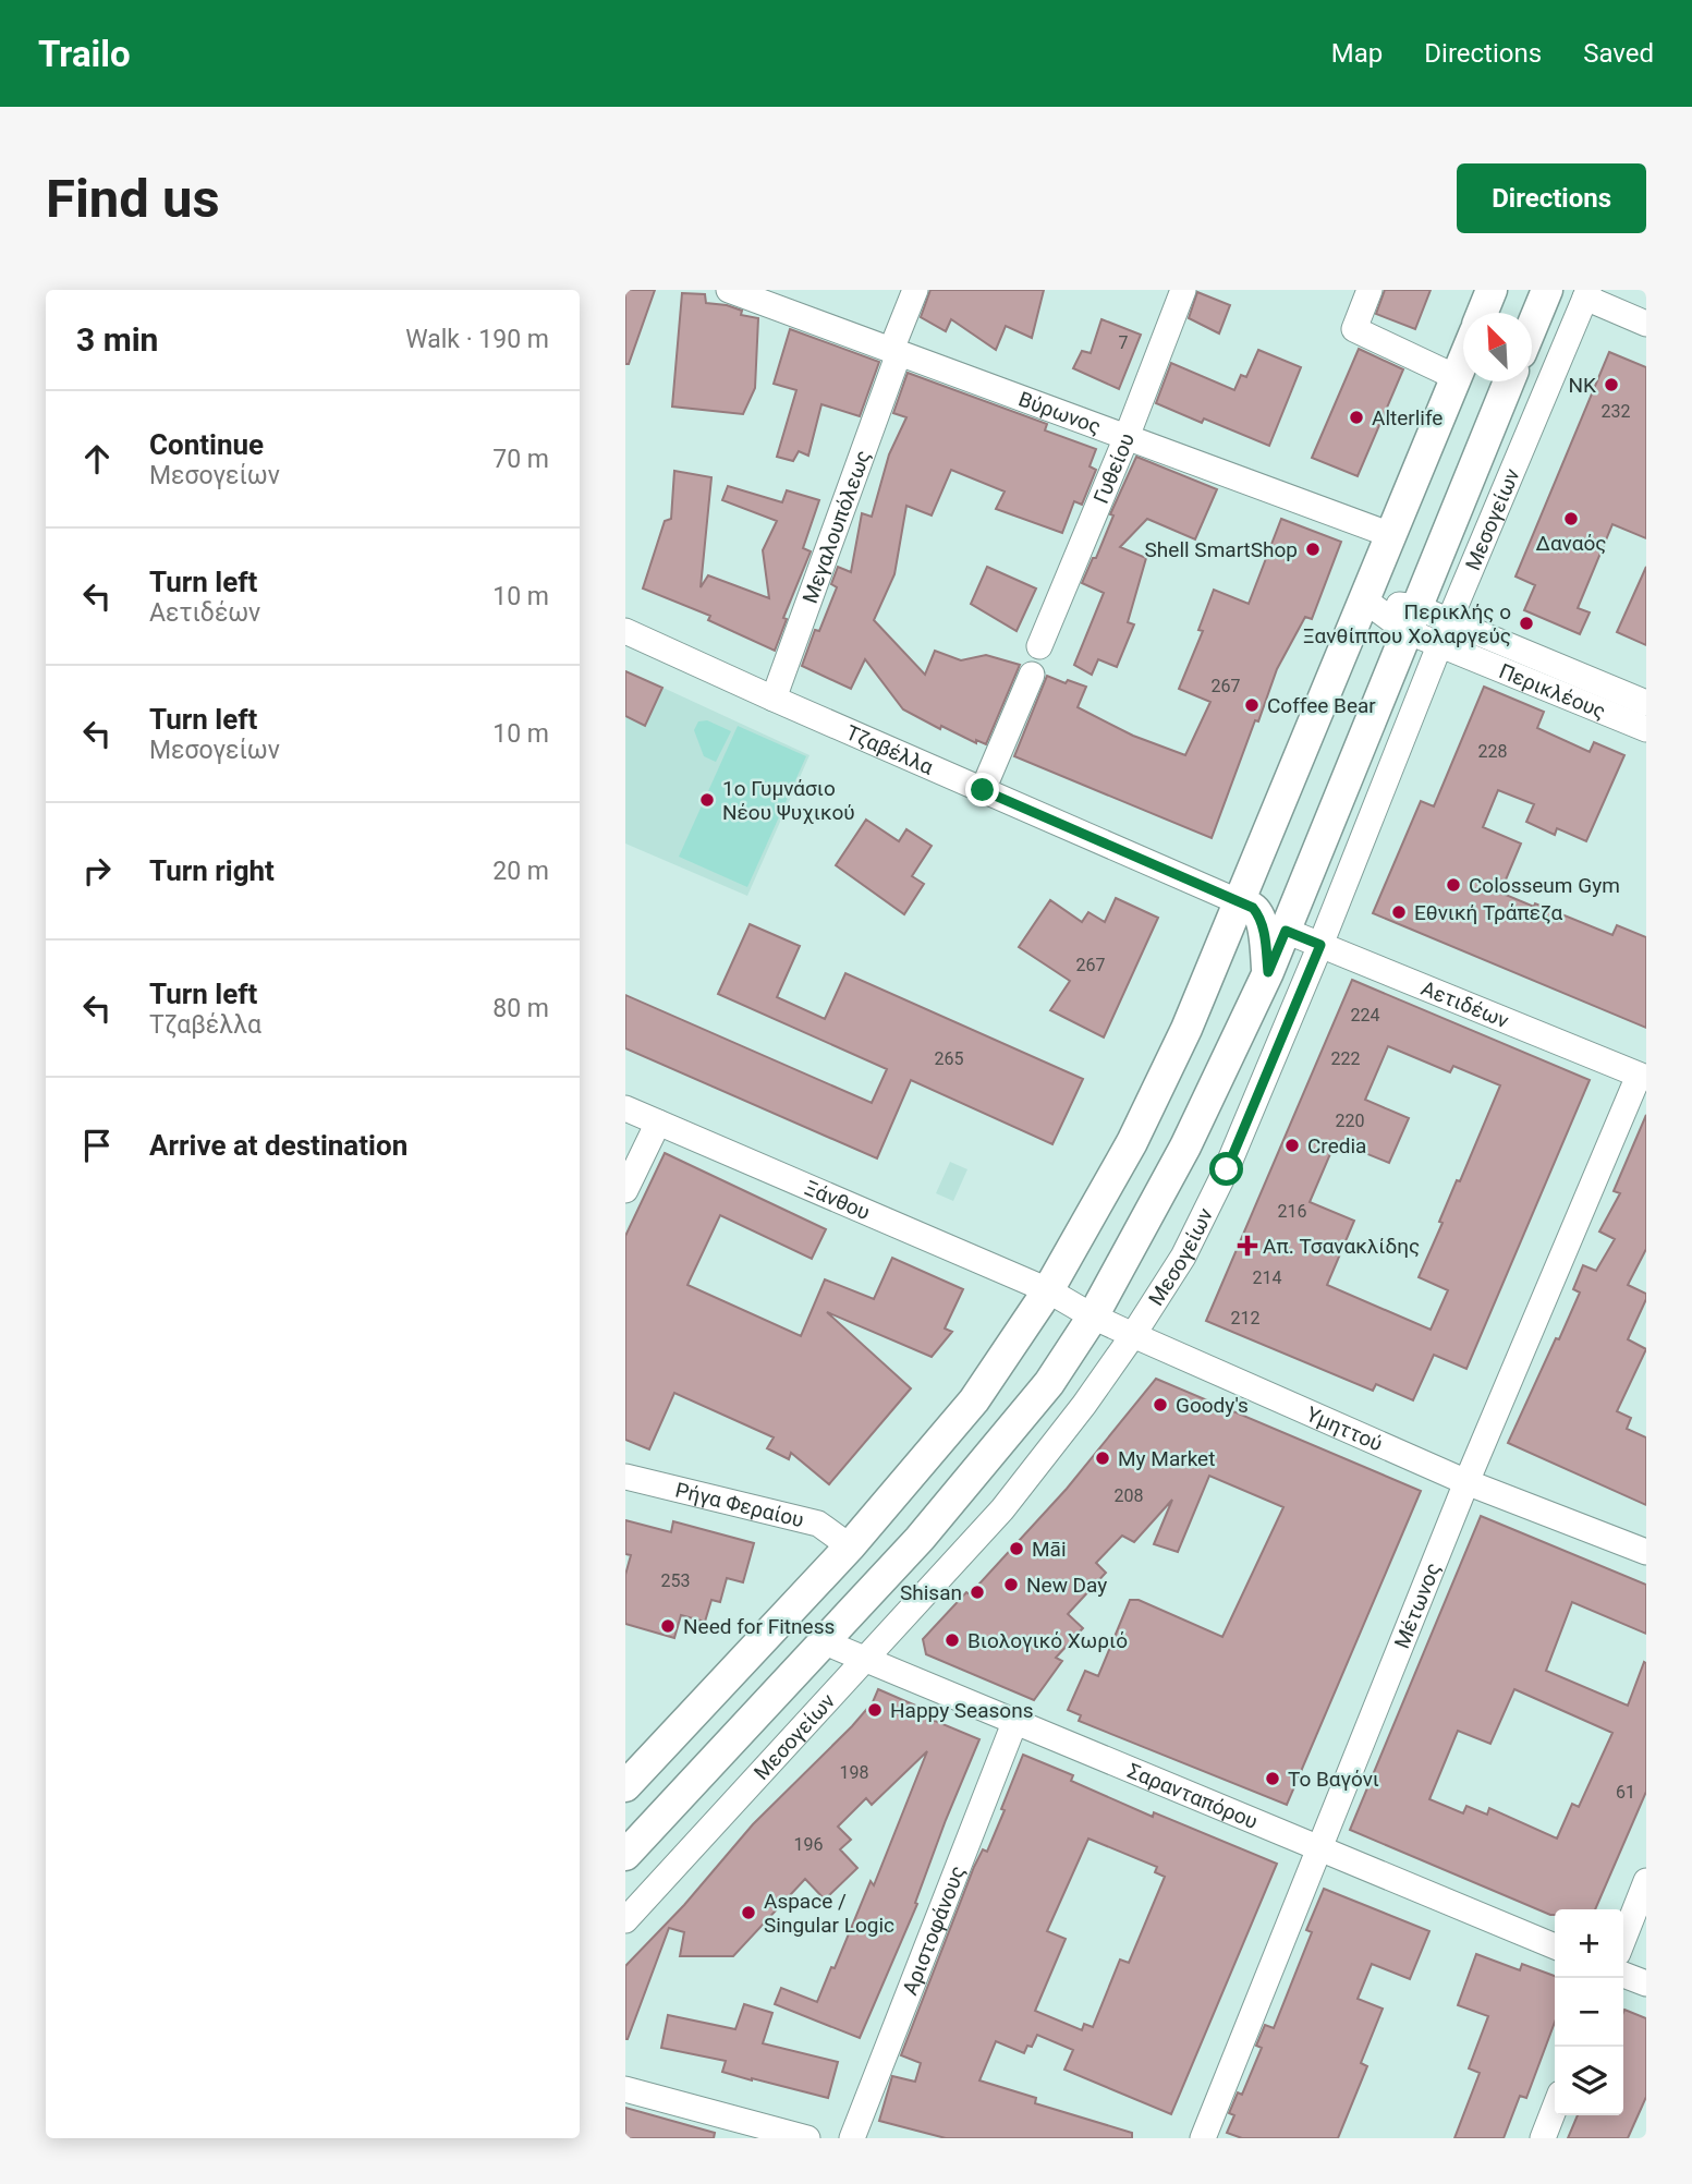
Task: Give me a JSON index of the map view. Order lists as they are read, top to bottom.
{
  "streets": {
    "main road": ["Μεσογείων"],
    "street": [
      "Βύρωνος",
      "Γυθείου",
      "Μεγαλουπόλεως",
      "Περικλέους",
      "Τζαβέλλα",
      "Αετιδέων",
      "Ξάνθου",
      "Υμηττού",
      "Ρήγα Φεραίου",
      "Μέτωνος",
      "Σαρανταπόρου",
      "Αριστοφάνους"
    ]
  },
  "crossings": [
    ["Βύρωνος", "Γυθείου"],
    ["Βύρωνος", "Μεγαλουπόλεως"],
    ["Μεσογείων", "Περικλέους"],
    ["Μεσογείων", "Αετιδέων"],
    ["Μεσογείων", "Υμηττού"],
    ["Μεσογείων", "Σαρανταπόρου"],
    ["Μεγαλουπόλεως", "Τζαβέλλα"],
    ["Αετιδέων", "Μέτωνος"],
    ["Ξάνθου", "Υμηττού"],
    ["Υμηττού", "Μέτωνος"],
    ["Μέτωνος", "Σαρανταπόρου"],
    ["Σαρανταπόρου", "Αριστοφάνους"]
  ],
  "places": {
    "other": [
      "NK",
      "Alterlife",
      "Δαναός",
      "Shell SmartShop",
      "Περικλής ο Ξανθίππου Χολαργεύς",
      "Coffee Bear",
      "1ο Γυμνάσιο Νέου Ψυχικού",
      "Colosseum Gym",
      "Εθνική Τράπεζα",
      "Credia",
      "Goody's",
      "My Market",
      "Māi",
      "New Day",
      "Shisan",
      "Need for Fitness",
      "Βιολογικό Χωριό",
      "Happy Seasons",
      "Το Βαγόνι",
      "Aspace / Singular Logic"
    ],
    "health": ["Απ. Τσανακλίδης"]
  },
  "house_numbers": [
    "7",
    "232",
    "267",
    "228",
    "267",
    "224",
    "265",
    "222",
    "220",
    "216",
    "214",
    "212",
    "208",
    "253",
    "198",
    "61",
    "196"
  ],
  "north": "top left",
  "page": {
    "header": "Trailo",
    "nav": ["Map", "Directions", "Saved"],
    "buttons": "Directions",
    "title": "Find us",
    "heading": ["3 min", "Walk · 190 m"],
    "list": [
      ["Continue", "Μεσογείων", "70 m"],
      ["Turn left", "Αετιδέων", "10 m"],
      ["Turn left", "Μεσογείων", "10 m"],
      ["Turn right", "20 m"],
      ["Turn left", "Τζαβέλλα", "80 m"],
      "Arrive at destination"
    ],
    "map_buttons": ["+", "−"]
  }
}
